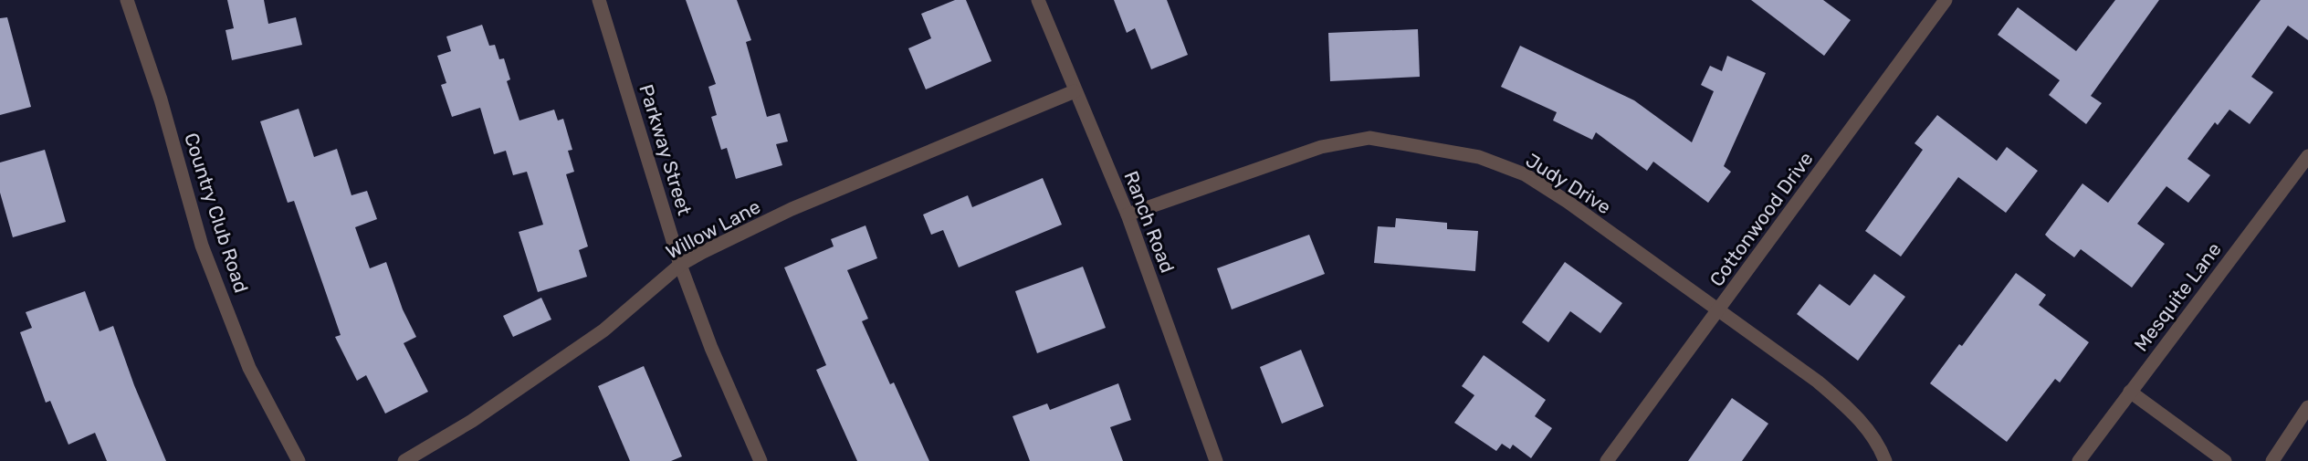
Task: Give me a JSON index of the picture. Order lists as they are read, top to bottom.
{
  "streets": {
    "street": [
      "Parkway Street",
      "Judy Drive",
      "Country Club Road",
      "Cottonwood Drive",
      "Ranch Road",
      "Willow Lane",
      "Mesquite Lane"
    ]
  },
  "crossings": [
    ["Parkway Street", "Willow Lane"],
    ["Judy Drive", "Cottonwood Drive"],
    ["Judy Drive", "Ranch Road"],
    ["Ranch Road", "Willow Lane"]
  ]
}
